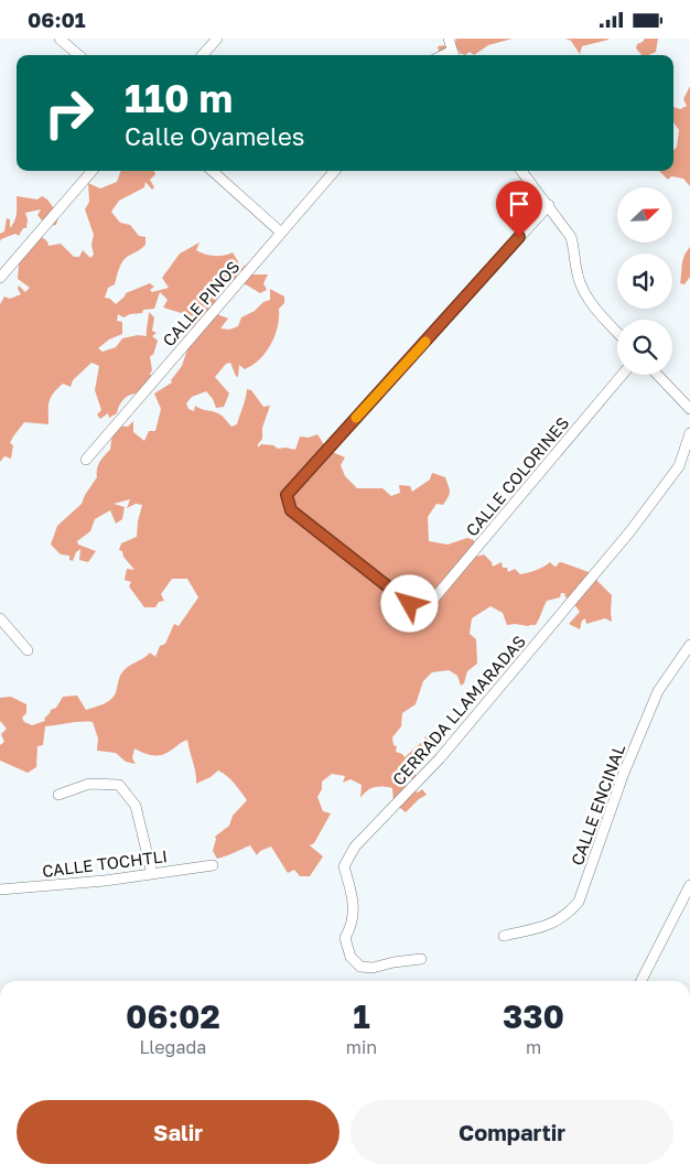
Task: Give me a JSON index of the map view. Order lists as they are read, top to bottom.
{
  "streets": {
    "street": [
      "CALLE PINOS",
      "CALLE COLORINES",
      "CERRADA LLAMARADAS",
      "CALLE ENCINAL",
      "CALLE TOCHTLI"
    ]
  },
  "north": "top right",
  "page": {
    "status": "06:01",
    "turn": ["110 m", "Calle Oyameles"],
    "eta": [
      "06:02",
      "Llegada",
      "1",
      "min",
      "330",
      "m"
    ],
    "buttons": ["Salir", "Compartir"]
  }
}
